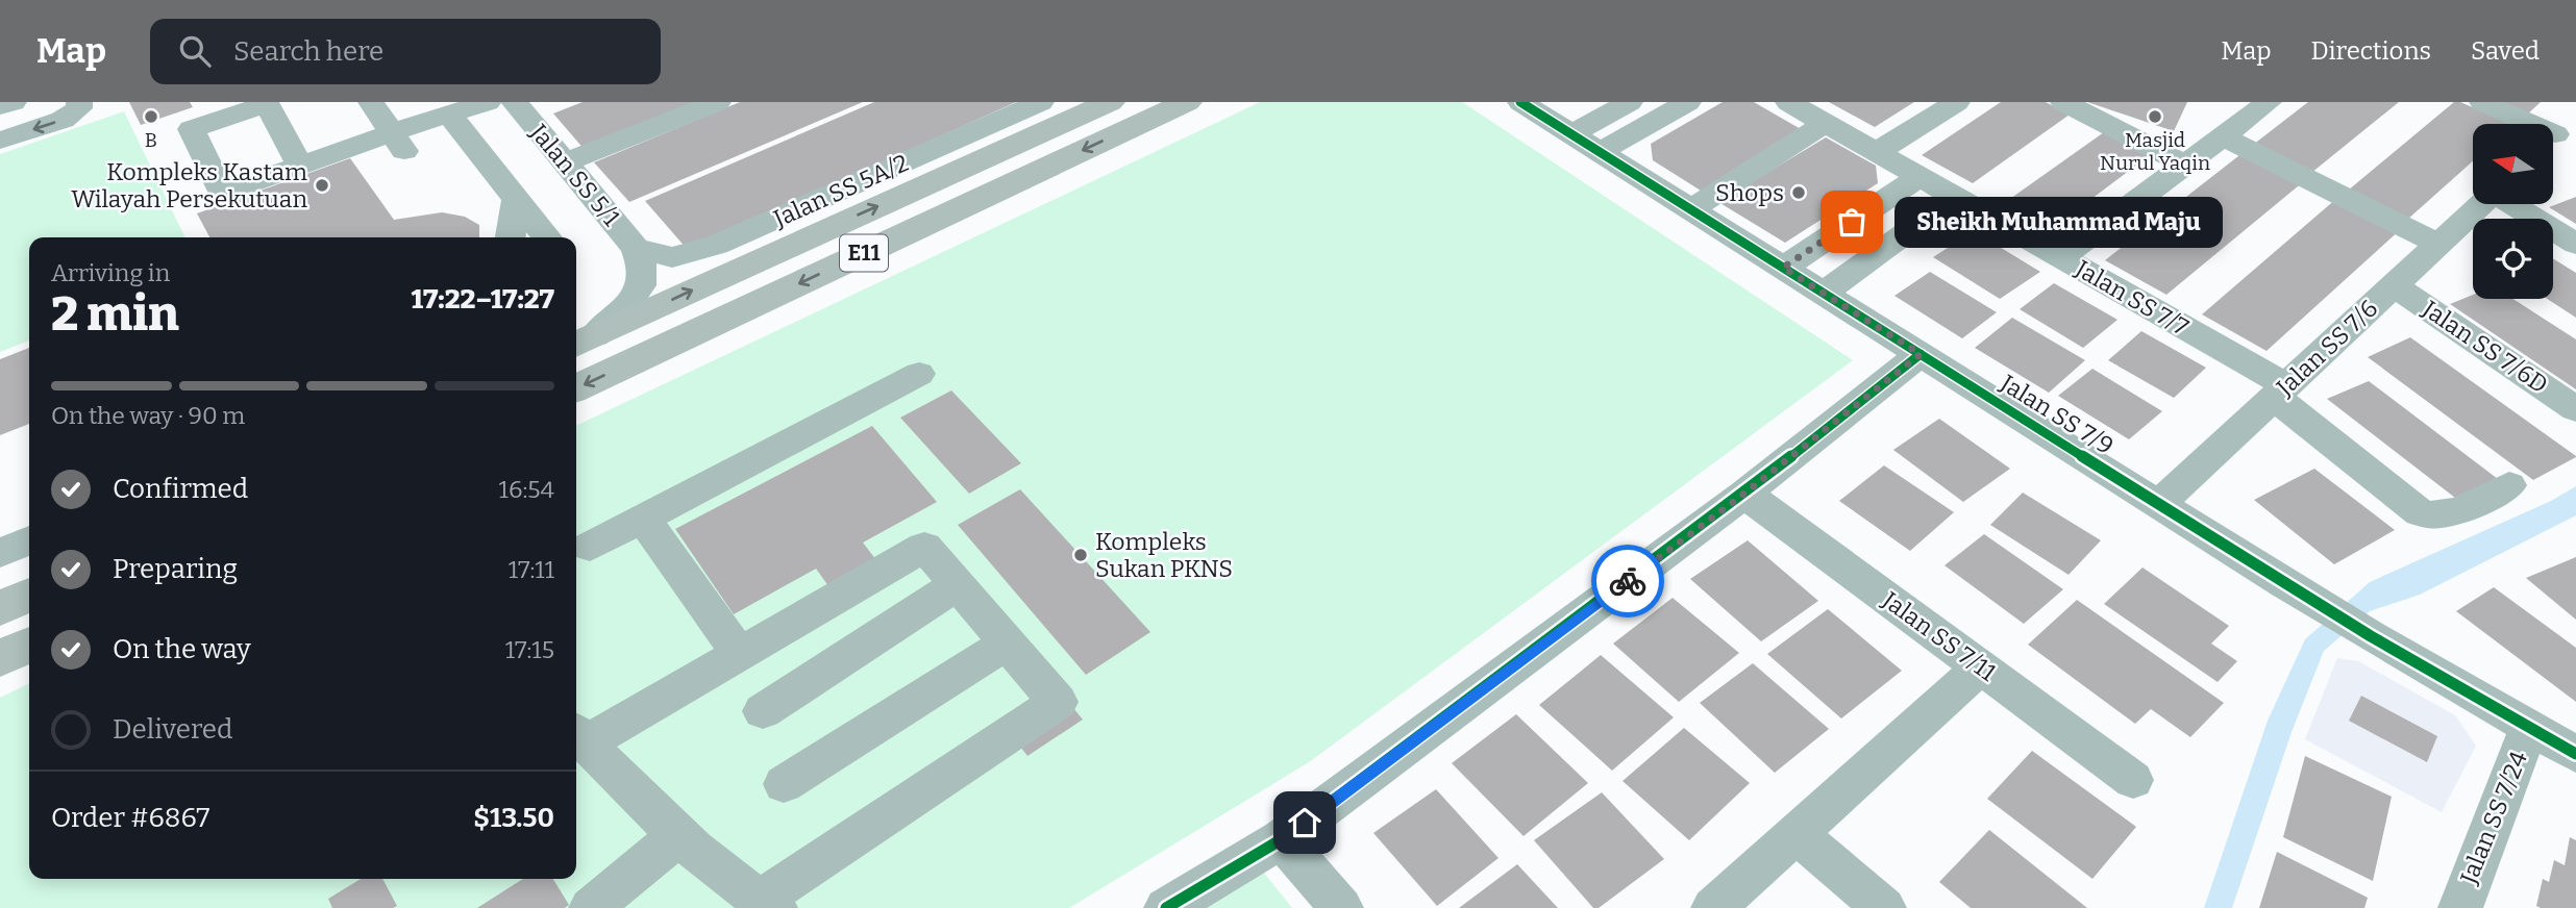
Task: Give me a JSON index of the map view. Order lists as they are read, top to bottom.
{
  "streets": {
    "highway": ["E11"],
    "street": [
      "Jalan SS 5/1",
      "Jalan SS 5A/2",
      "Jalan SS 7/7",
      "Jalan SS 7/6D",
      "Jalan SS 7/6",
      "Jalan SS 7/9",
      "Jalan SS 7/11",
      "Jalan SS 7/24"
    ]
  },
  "crossings": [
    ["Jalan SS 5/1", "Jalan SS 5A/2"],
    ["Jalan SS 5/1", "E11"],
    ["Jalan SS 7/7", "Jalan SS 7/6"],
    ["Jalan SS 7/6D", "Jalan SS 7/6"],
    ["Jalan SS 7/6", "Jalan SS 7/9"],
    ["Jalan SS 7/9", "Jalan SS 7/24"]
  ],
  "places": [
    "B",
    "Masjid Nurul Yaqin",
    "Kompleks Kastam Wilayah Persekutuan",
    "Shops",
    "Sheikh Muhammad Maju",
    "Kompleks Sukan PKNS"
  ],
  "north": "left",
  "page": {
    "header": "Map",
    "search": "Search here",
    "nav": ["Map", "Directions", "Saved"],
    "bubble": "Sheikh Muhammad Maju",
    "heading": ["2 min", "Arriving in", "17:22–17:27"],
    "panel": ["Order #6867", "$13.50"],
    "bar": "On the way · 90 m",
    "list": [
      ["Confirmed", "16:54"],
      ["Preparing", "17:11"],
      ["On the way", "17:15"],
      "Delivered"
    ]
  }
}
